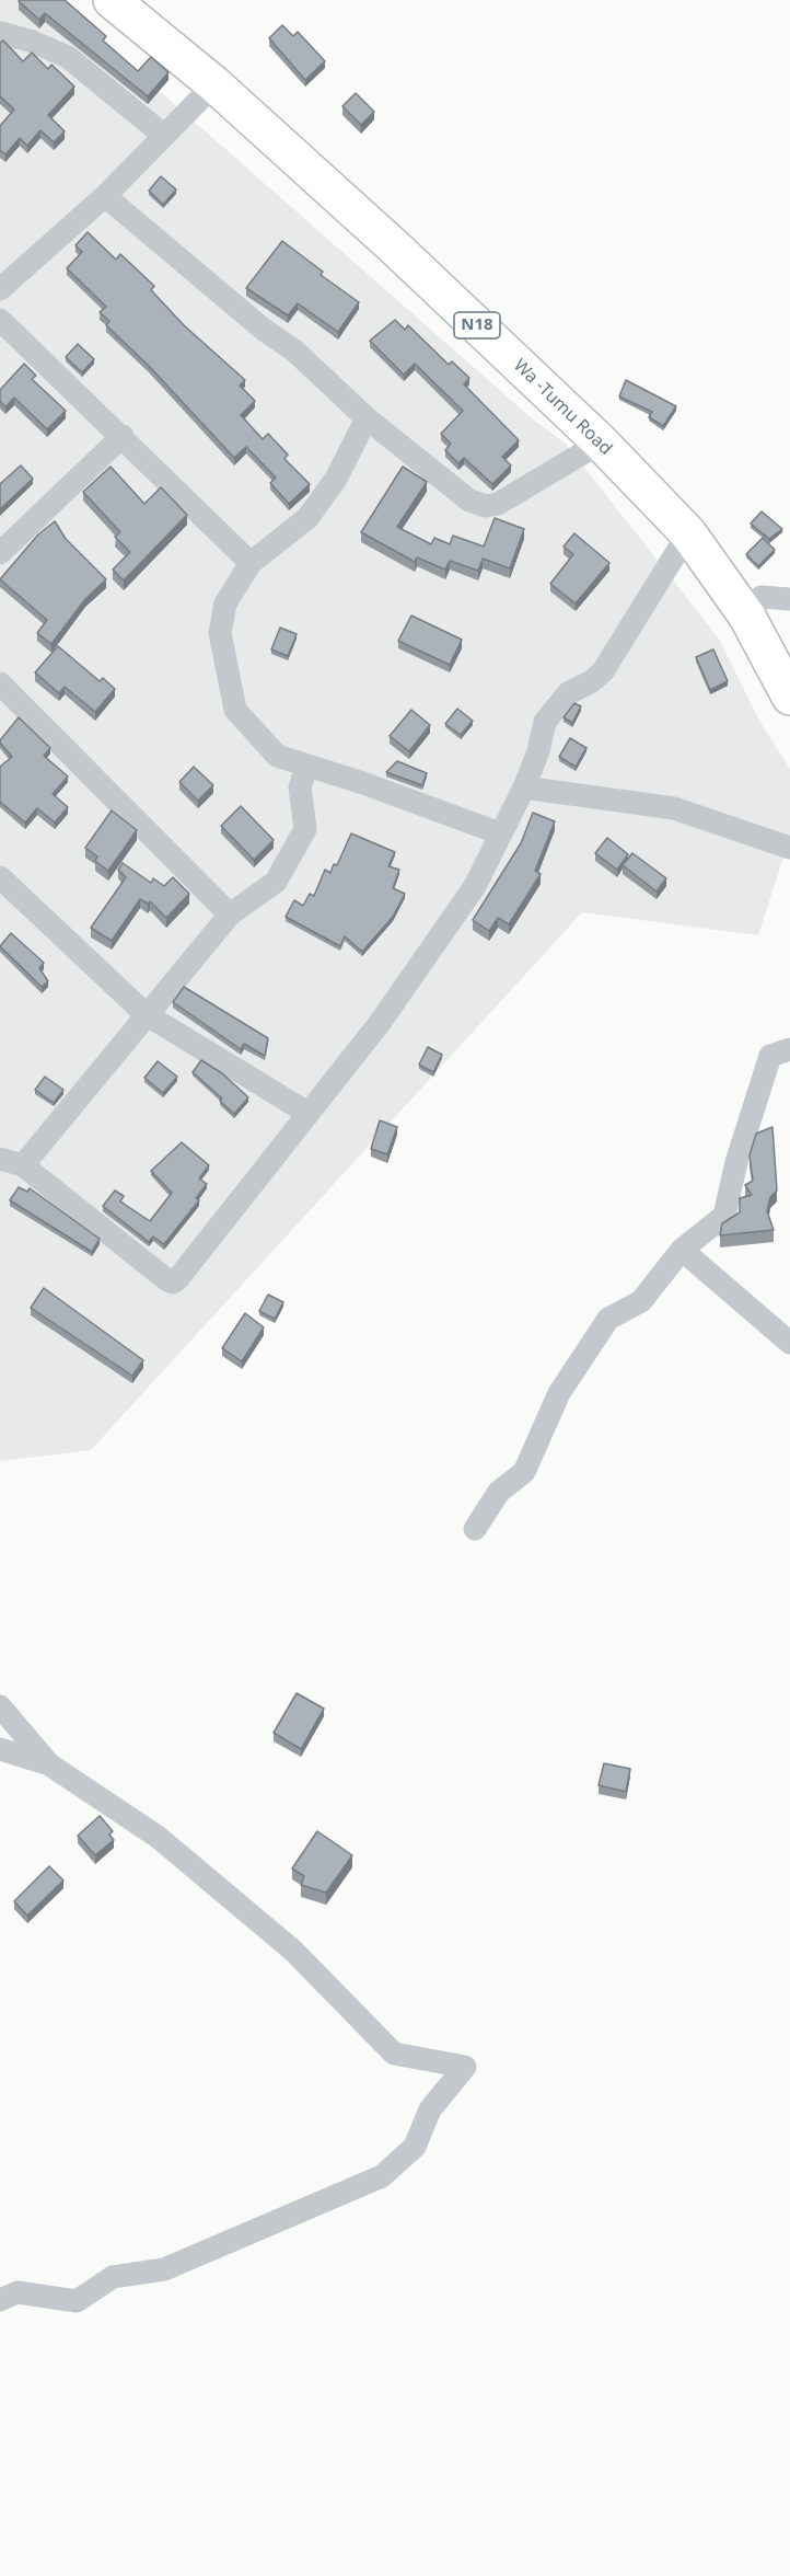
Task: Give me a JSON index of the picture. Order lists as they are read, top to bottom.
{
  "streets": {
    "highway": ["N18", "Wa -Tumu Road"]
  }
}
